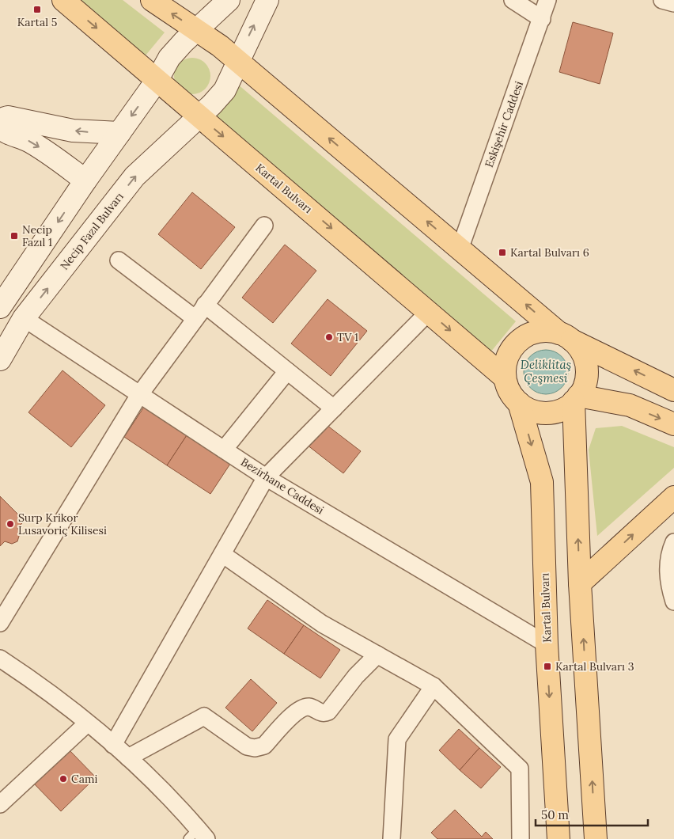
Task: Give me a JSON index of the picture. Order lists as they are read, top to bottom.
{
  "streets": {
    "main road": ["Kartal Bulvarı"],
    "street": ["Eskişehir Caddesi", "Necip Fazıl Bulvarı", "Bezirhane Caddesi"]
  },
  "crossings": [
    ["Kartal Bulvarı", "Necip Fazıl Bulvarı"],
    ["Kartal Bulvarı", "Bezirhane Caddesi"],
    ["Necip Fazıl Bulvarı", "Bezirhane Caddesi"]
  ],
  "water": ["Deliklitaş Çeşmesi"],
  "places": {
    "transit": [
      "Kartal 5",
      "Necip Fazıl 1",
      "Kartal Bulvarı 6",
      "Kartal Bulvarı 3"
    ],
    "other": ["TV 1", "Surp Krikor Lusavoriç Kilisesi", "Cami"]
  },
  "scale_bar": "50 m"
}
